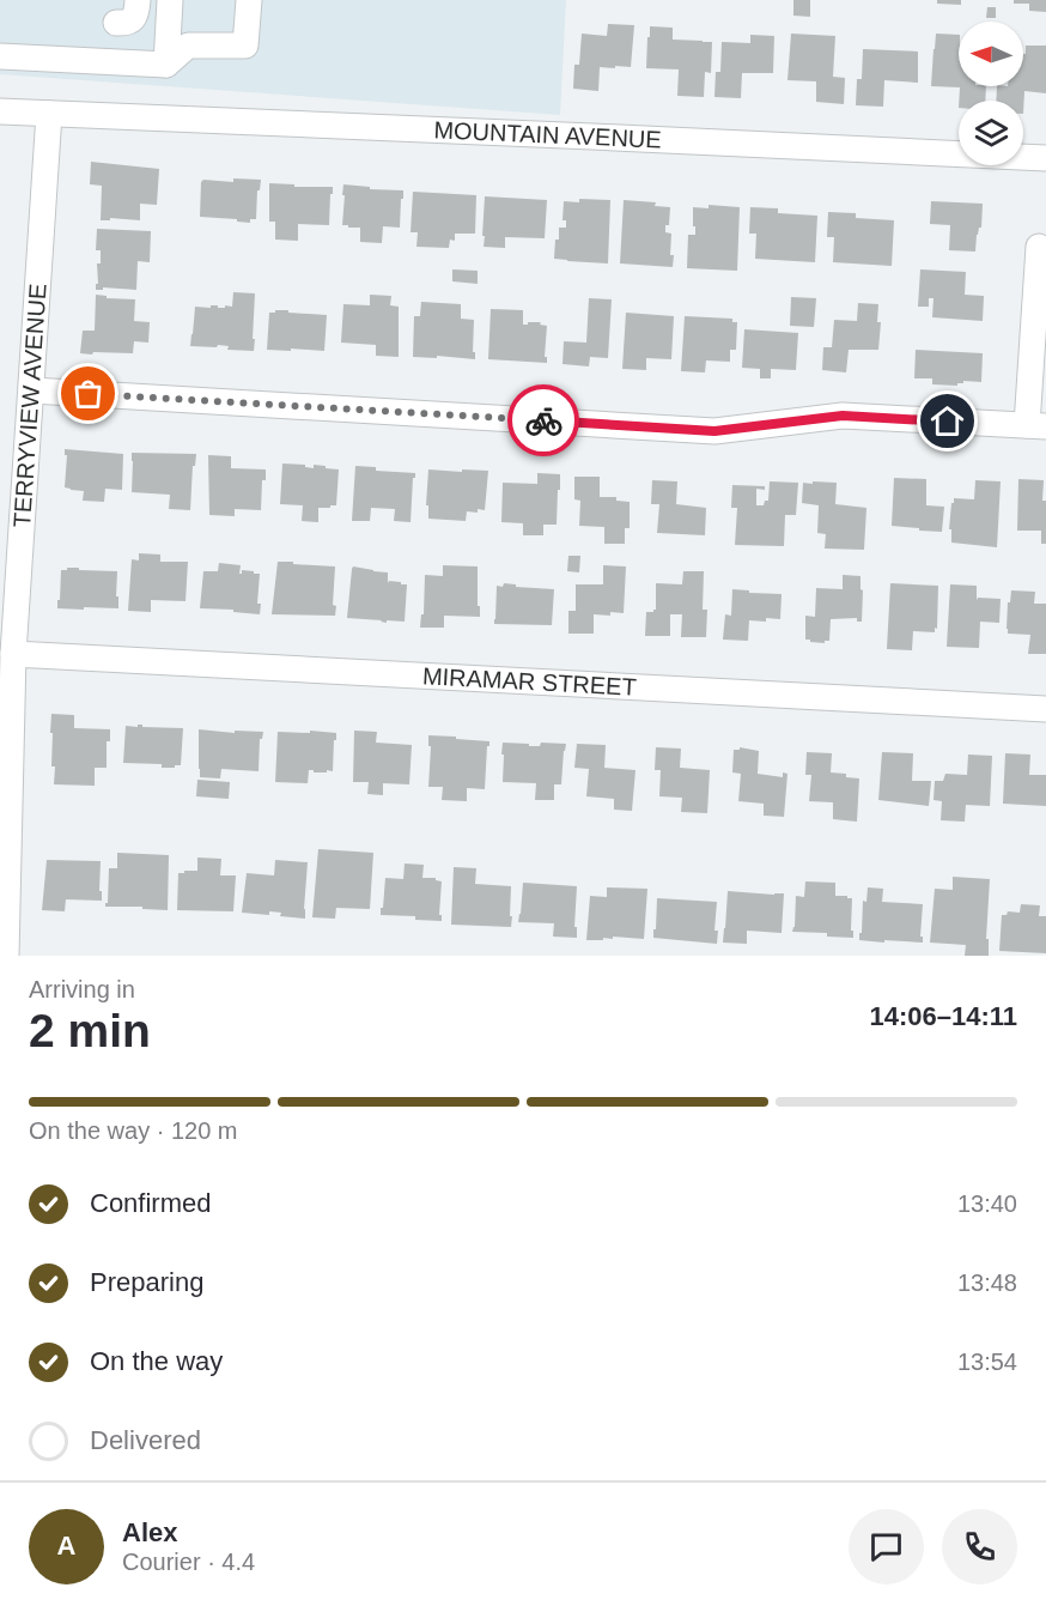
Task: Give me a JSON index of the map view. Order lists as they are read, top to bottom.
{
  "streets": {
    "street": ["MOUNTAIN AVENUE", "TERRYVIEW AVENUE", "MIRAMAR STREET"]
  },
  "crossings": [
    ["MOUNTAIN AVENUE", "TERRYVIEW AVENUE"],
    ["TERRYVIEW AVENUE", "MIRAMAR STREET"]
  ],
  "north": "left",
  "page": {
    "heading": ["2 min", "Arriving in", "14:06–14:11"],
    "panel": ["Alex", "Courier · 4.4"],
    "bar": "On the way · 120 m",
    "list": [
      ["Confirmed", "13:40"],
      ["Preparing", "13:48"],
      ["On the way", "13:54"],
      "Delivered"
    ],
    "round": "A"
  }
}
